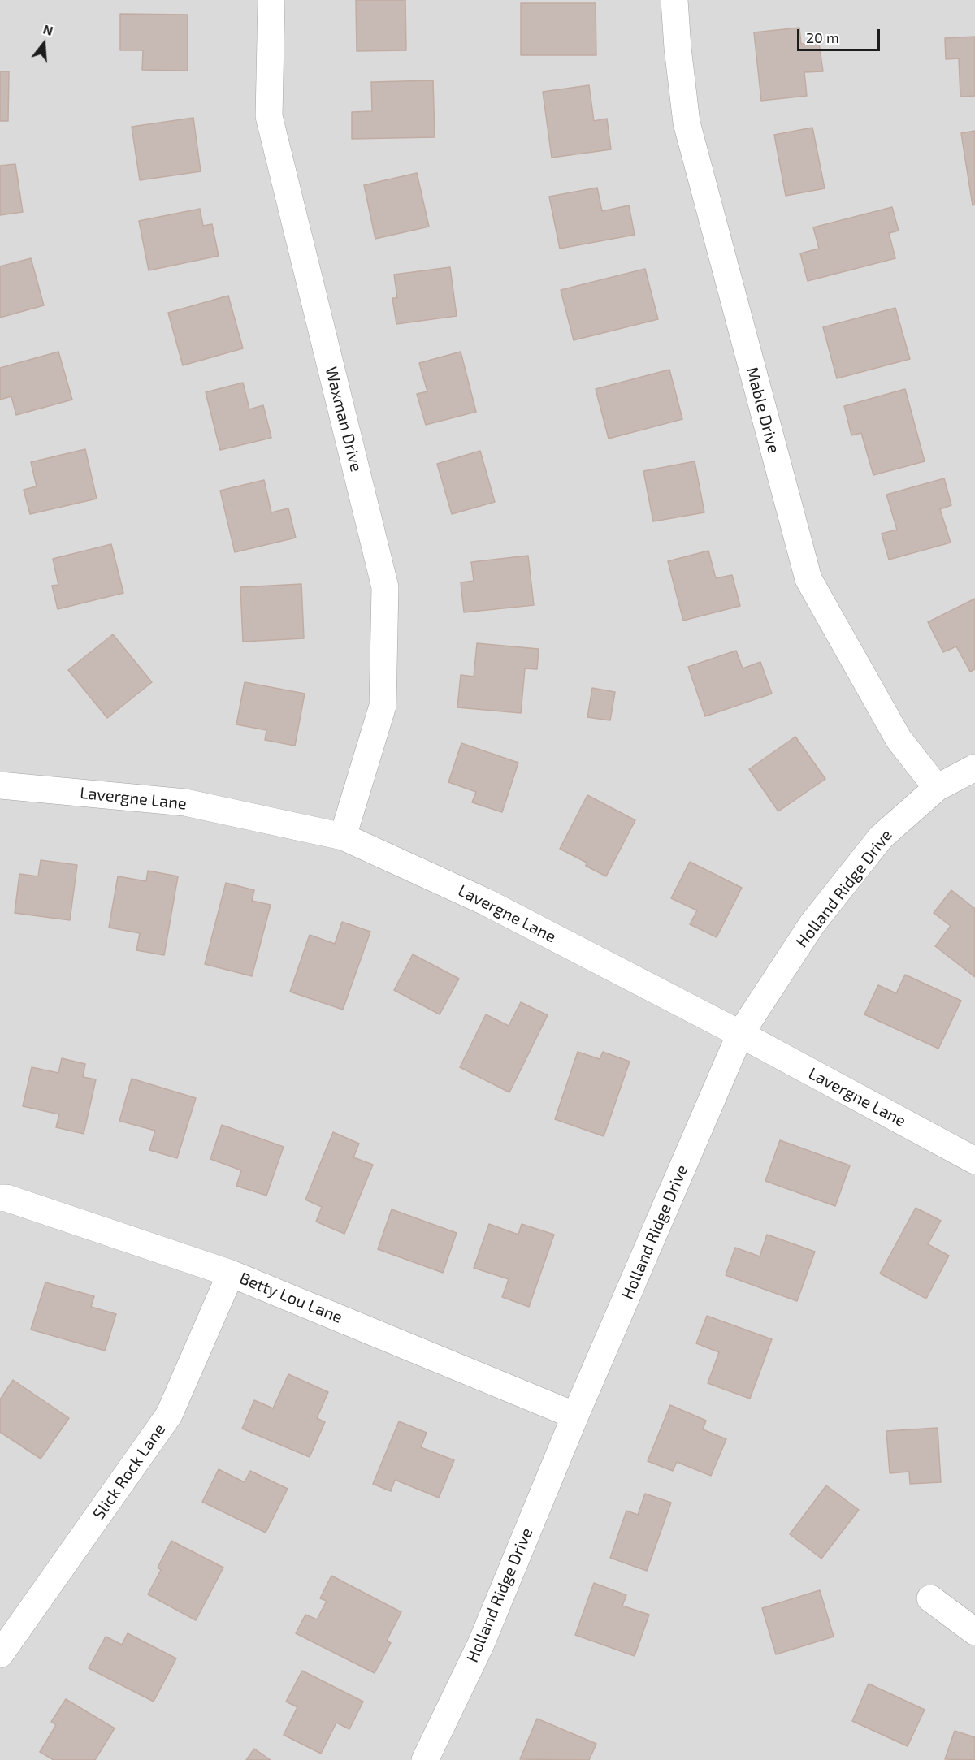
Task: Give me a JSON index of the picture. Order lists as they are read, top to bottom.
{
  "streets": {
    "street": [
      "Mable Drive",
      "Waxman Drive",
      "Lavergne Lane",
      "Holland Ridge Drive",
      "Betty Lou Lane",
      "Slick Rock Lane"
    ]
  },
  "crossings": [
    ["Mable Drive", "Holland Ridge Drive"],
    ["Waxman Drive", "Lavergne Lane"],
    ["Lavergne Lane", "Holland Ridge Drive"],
    ["Holland Ridge Drive", "Betty Lou Lane"],
    ["Betty Lou Lane", "Slick Rock Lane"]
  ],
  "scale_bar": "20 m",
  "north": "top"
}
